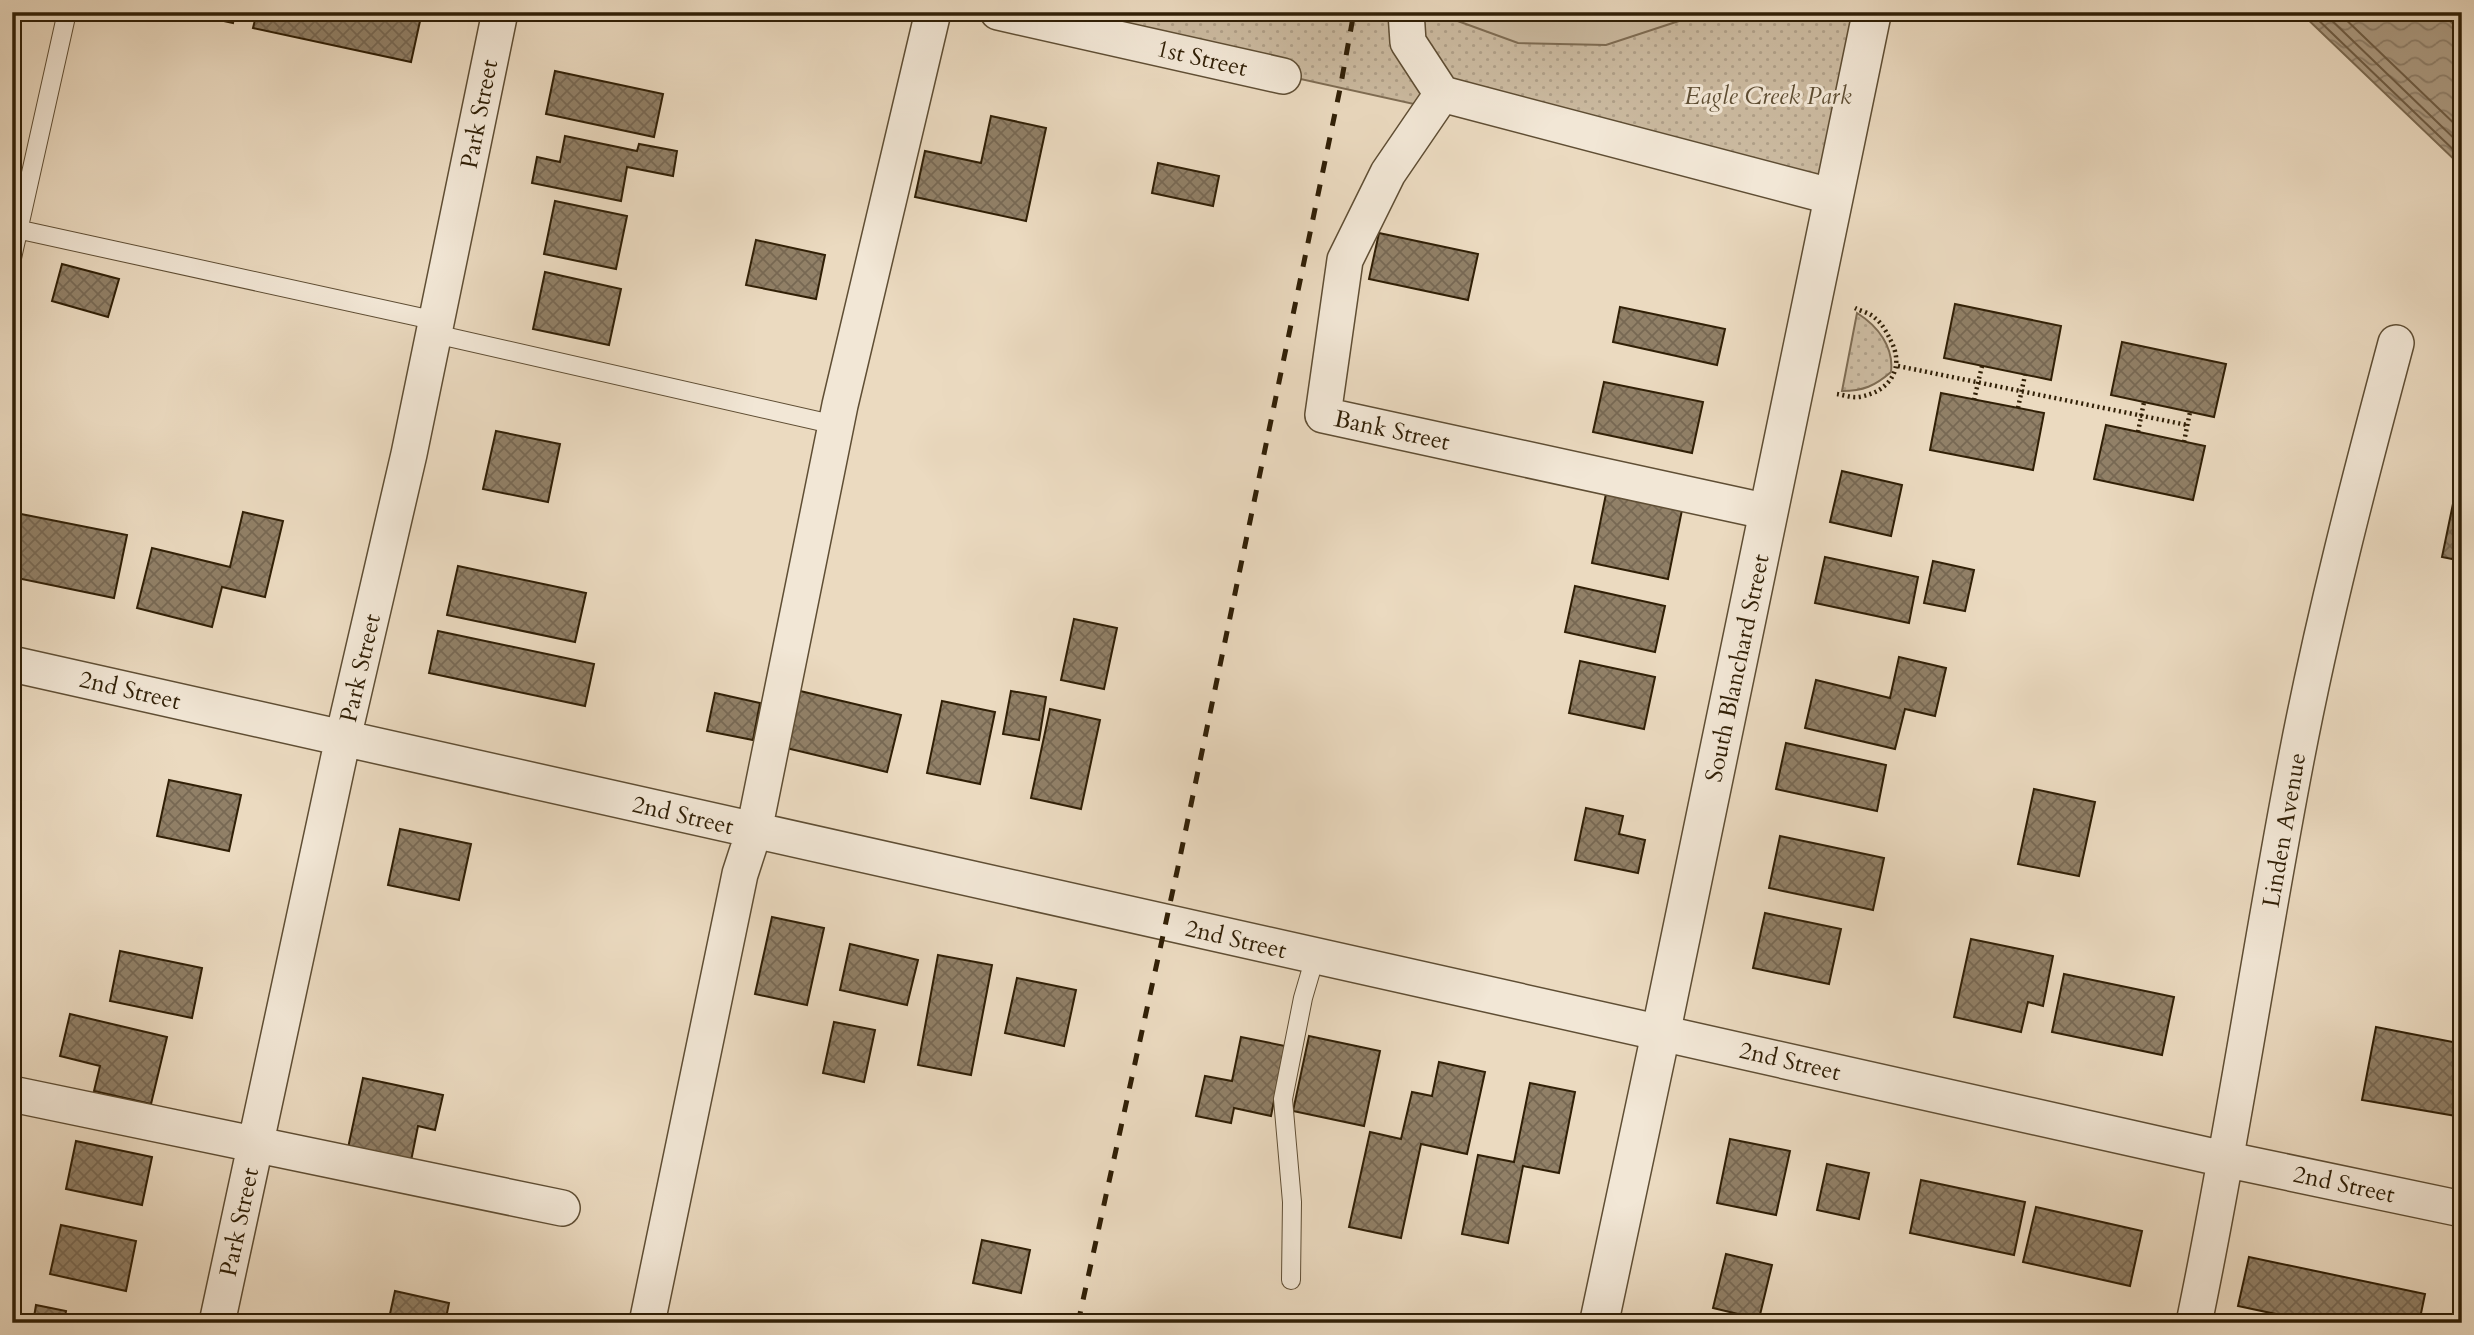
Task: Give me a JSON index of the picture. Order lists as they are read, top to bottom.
{
  "streets": {
    "street": [
      "1st Street",
      "Park Street",
      "Bank Street",
      "South Blanchard Street",
      "2nd Street",
      "Linden Avenue"
    ]
  },
  "crossings": [
    ["Park Street", "2nd Street"],
    ["Bank Street", "South Blanchard Street"],
    ["South Blanchard Street", "2nd Street"],
    ["2nd Street", "Linden Avenue"]
  ],
  "parks": ["Eagle Creek Park"]
}
